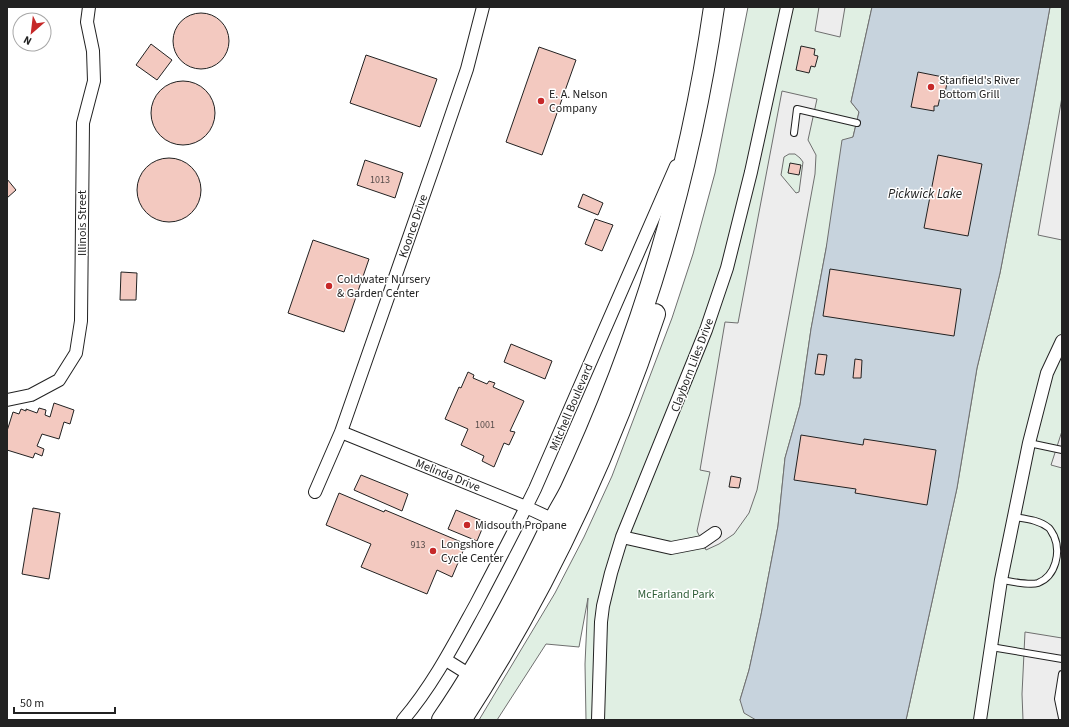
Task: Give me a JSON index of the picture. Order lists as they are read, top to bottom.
{
  "streets": {
    "street": [
      "Illinois Street",
      "Koonce Drive",
      "Clayborn Liles Drive",
      "Mitchell Boulevard",
      "Melinda Drive"
    ]
  },
  "crossings": [
    ["Koonce Drive", "Melinda Drive"],
    ["Mitchell Boulevard", "Melinda Drive"]
  ],
  "water": ["Pickwick Lake"],
  "parks": ["McFarland Park"],
  "places": [
    "Stanfield's River Bottom Grill",
    "E. A. Nelson Company",
    "Coldwater Nursery & Garden Center",
    "Midsouth Propane",
    "Longshore Cycle Center"
  ],
  "house_numbers": ["1013", "1001", "913"],
  "scale_bar": "50 m",
  "north": "bottom left"
}
